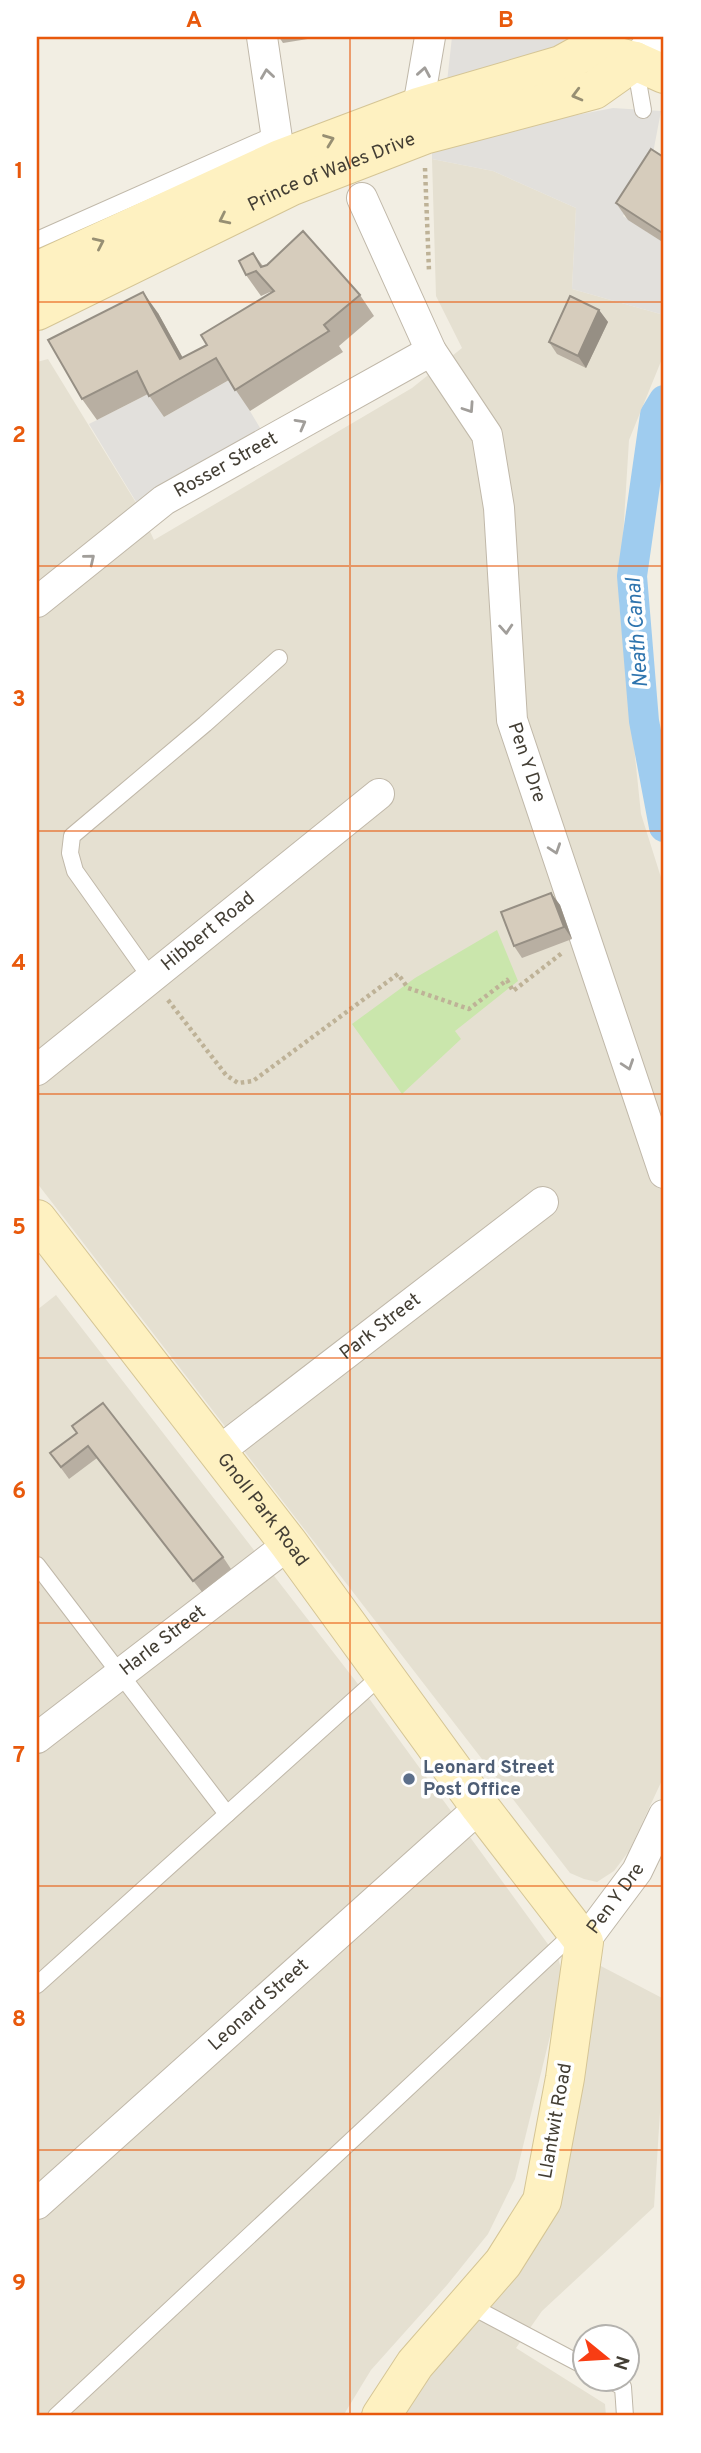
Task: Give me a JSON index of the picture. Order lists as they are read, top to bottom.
{
  "streets": {
    "main road": ["Prince of Wales Drive", "Gnoll Park Road", "Llantwit Road"],
    "street": [
      "Rosser Street",
      "Pen Y Dre",
      "Hibbert Road",
      "Park Street",
      "Harle Street",
      "Leonard Street"
    ]
  },
  "crossings": [
    ["Rosser Street", "Pen Y Dre"],
    ["Pen Y Dre", "Llantwit Road"],
    ["Park Street", "Gnoll Park Road"],
    ["Gnoll Park Road", "Harle Street"],
    ["Gnoll Park Road", "Leonard Street"]
  ],
  "one_way": ["Rosser Street", "Pen Y Dre"],
  "water": ["Neath Canal"],
  "places": ["Leonard Street Post Office"],
  "north": "right",
  "grid": {
    "columns": ["A", "B"],
    "rows": [
      "1",
      "2",
      "3",
      "4",
      "5",
      "6",
      "7",
      "8",
      "9"
    ]
  }
}
